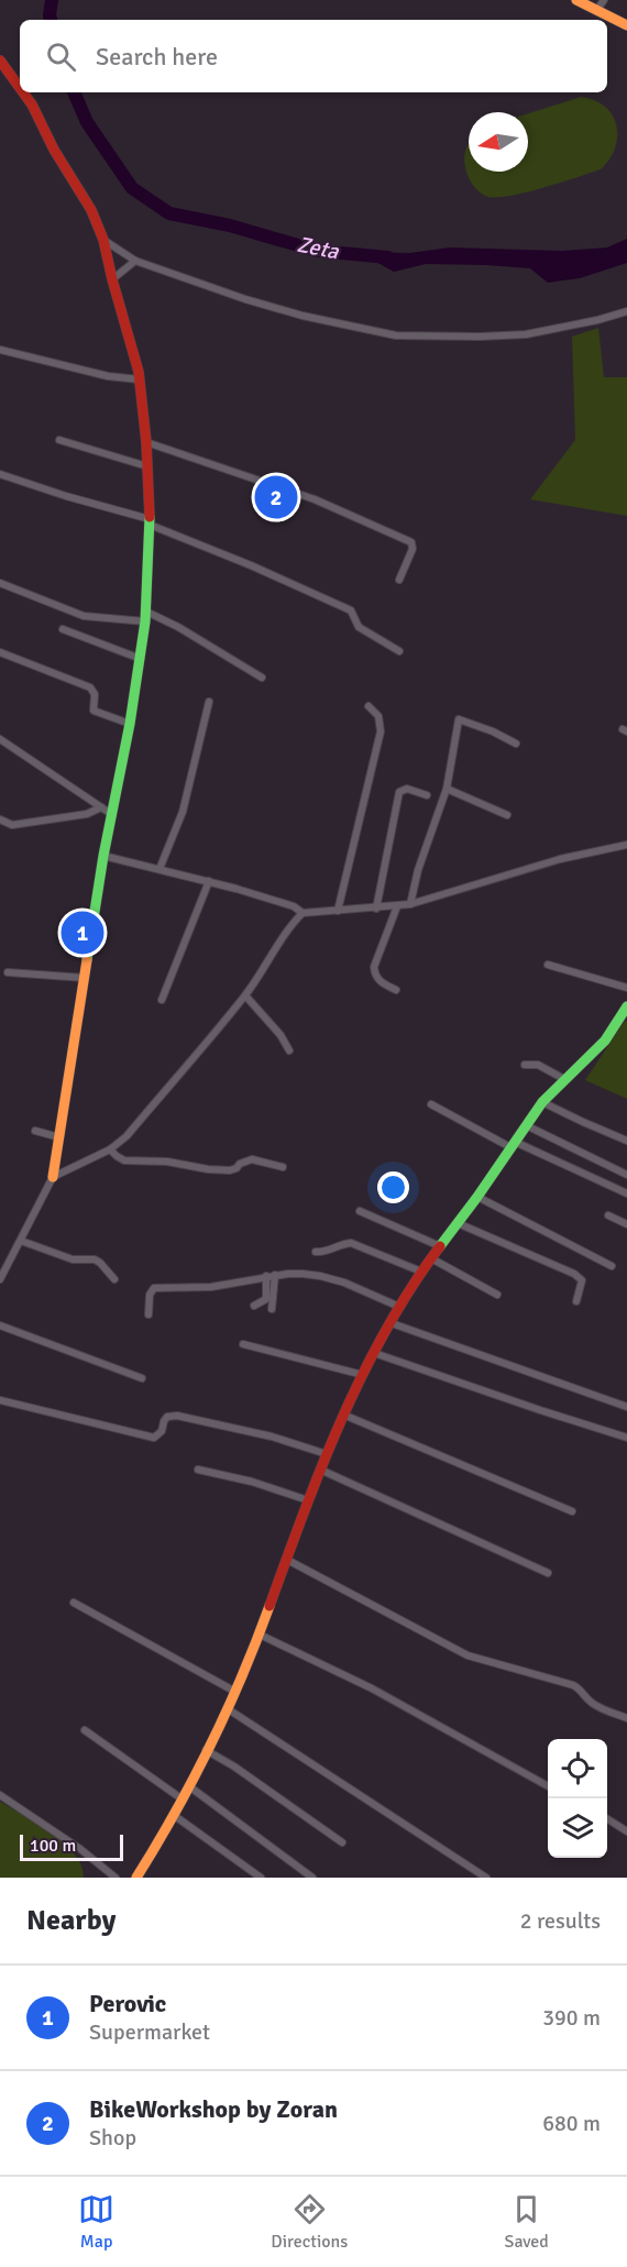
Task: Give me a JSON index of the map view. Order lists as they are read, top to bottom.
{
  "water": ["Zeta"],
  "scale_bar": "100 m",
  "north": "left",
  "page": {
    "search": "Search here",
    "pins": ["2", "1"],
    "scale": "100 m",
    "heading": ["Nearby", "2 results"],
    "list": [
      {
        "mark": "1",
        "name": "Perovic",
        "note": "Supermarket",
        "value": "390 m"
      },
      {
        "mark": "2",
        "name": "BikeWorkshop by Zoran",
        "note": "Shop",
        "value": "680 m"
      }
    ],
    "nav": ["Map", "Directions", "Saved"]
  }
}
